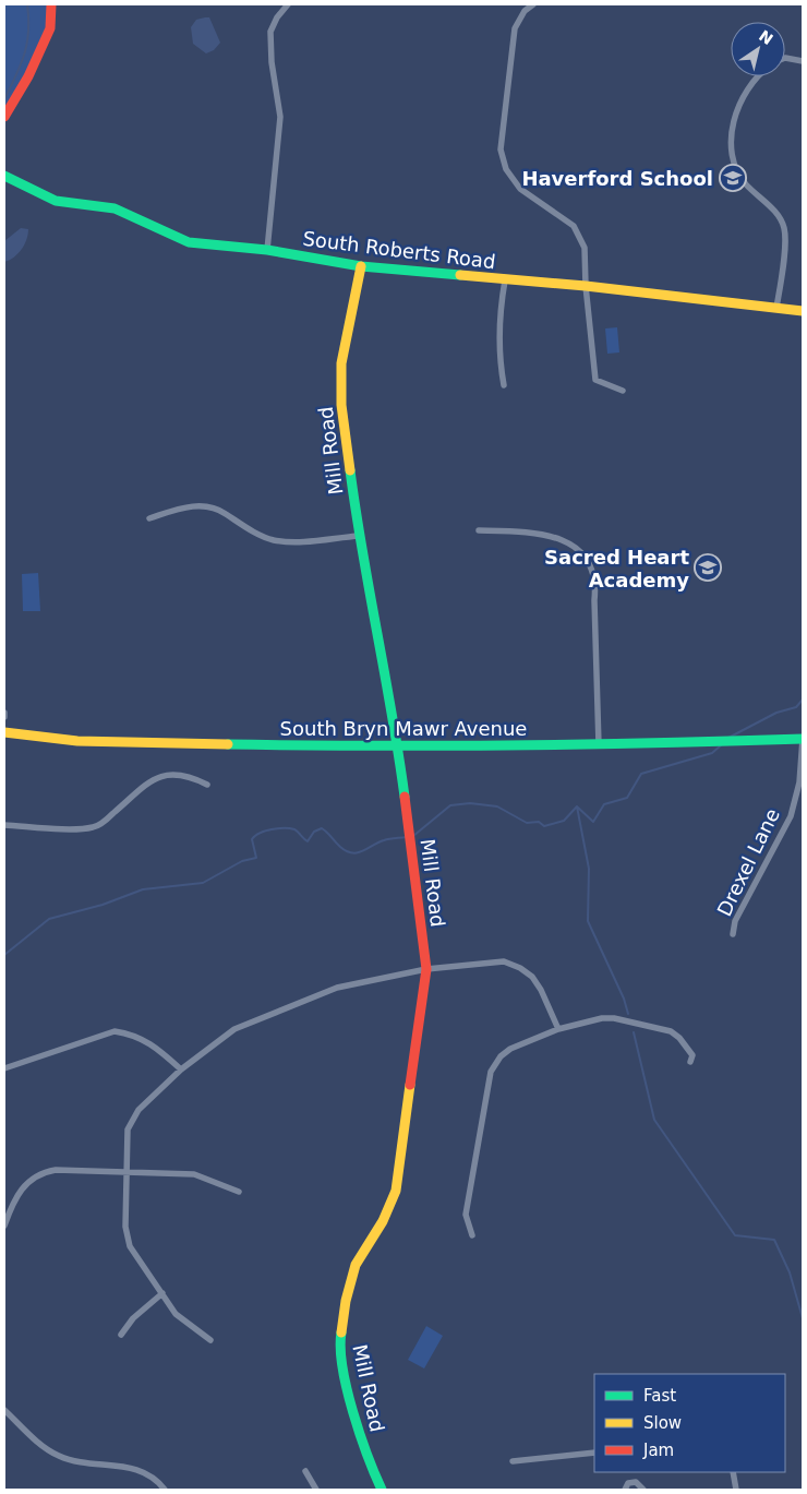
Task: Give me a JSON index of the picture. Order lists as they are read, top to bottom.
{
  "streets": {
    "street": [
      "South Roberts Road",
      "Mill Road",
      "South Bryn Mawr Avenue",
      "Drexel Lane"
    ]
  },
  "crossings": [
    ["South Roberts Road", "Mill Road"],
    ["Mill Road", "South Bryn Mawr Avenue"],
    ["South Bryn Mawr Avenue", "Drexel Lane"]
  ],
  "places": {
    "school or university": ["Haverford School", "Sacred Heart Academy"]
  },
  "legend": ["Fast", "Slow", "Jam"],
  "north": "top right"
}
